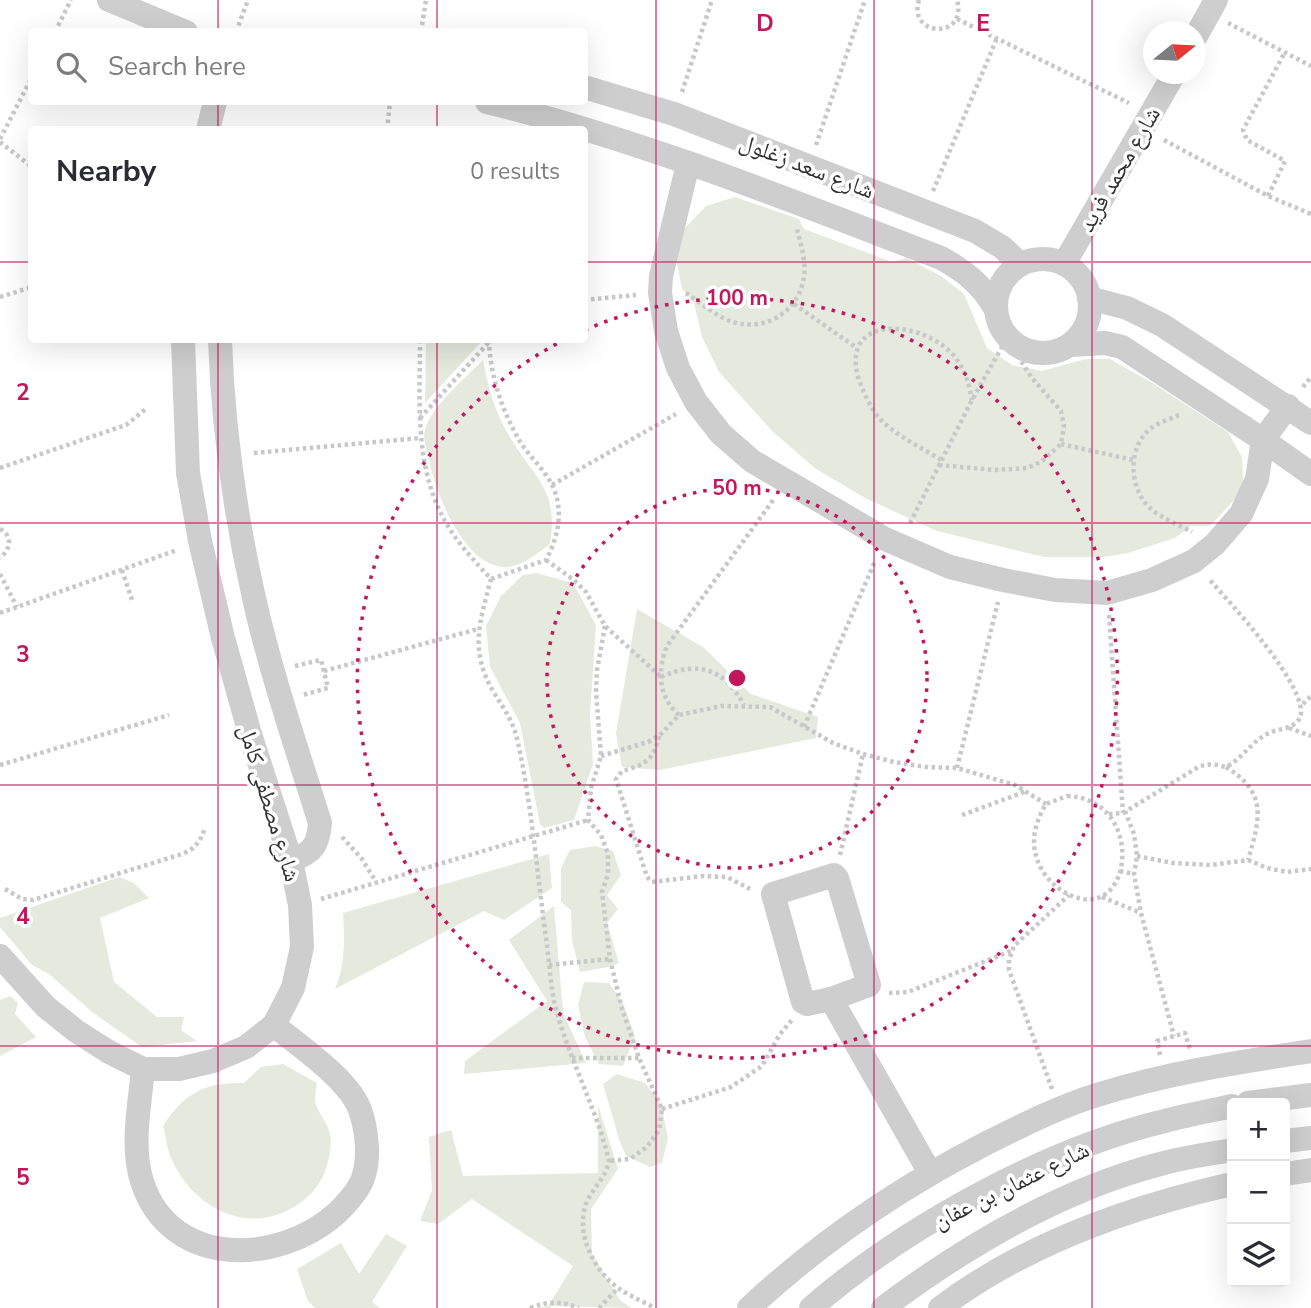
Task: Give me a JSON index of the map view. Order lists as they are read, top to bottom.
{
  "streets": {
    "street": [
      "شارع سعد زغلول",
      "شارع محمد فريد",
      "شارع مصطفى كامل",
      "شارع عثمان بن عفان"
    ]
  },
  "crossings": [
    ["شارع سعد زغلول", "شارع محمد فريد"]
  ],
  "north": "right",
  "page": {
    "search": "Search here",
    "heading": ["Nearby", "0 results"],
    "map_buttons": ["+", "−"]
  },
  "grid": {
    "columns": ["D", "E"],
    "rows": [
      "2",
      "3",
      "4",
      "5"
    ]
  },
  "rings": ["100 m", "50 m"]
}
